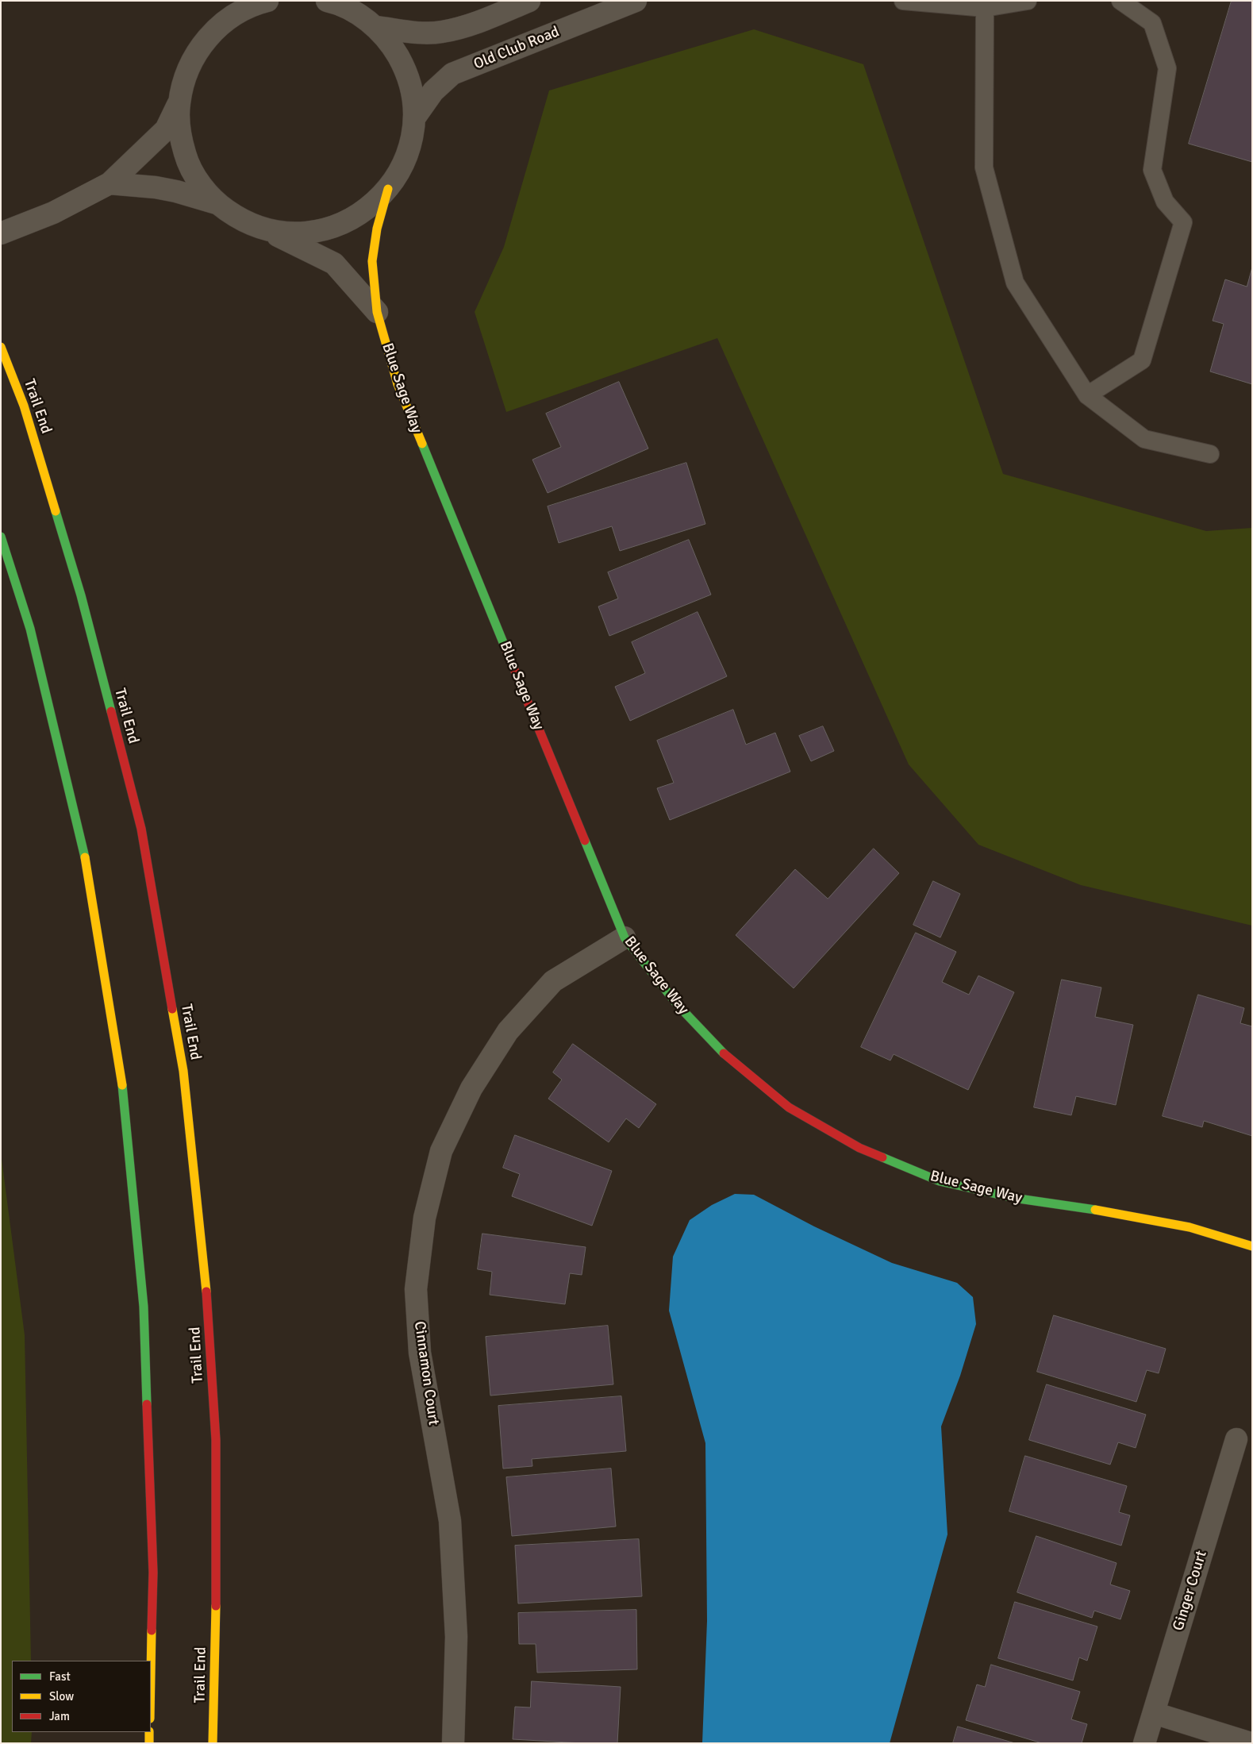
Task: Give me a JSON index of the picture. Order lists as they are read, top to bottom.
{
  "streets": {
    "street": [
      "Old Club Road",
      "Blue Sage Way",
      "Trail End",
      "Cinnamon Court",
      "Ginger Court"
    ]
  },
  "crossings": [
    ["Blue Sage Way", "Cinnamon Court"]
  ],
  "legend": ["Fast", "Slow", "Jam"]
}
